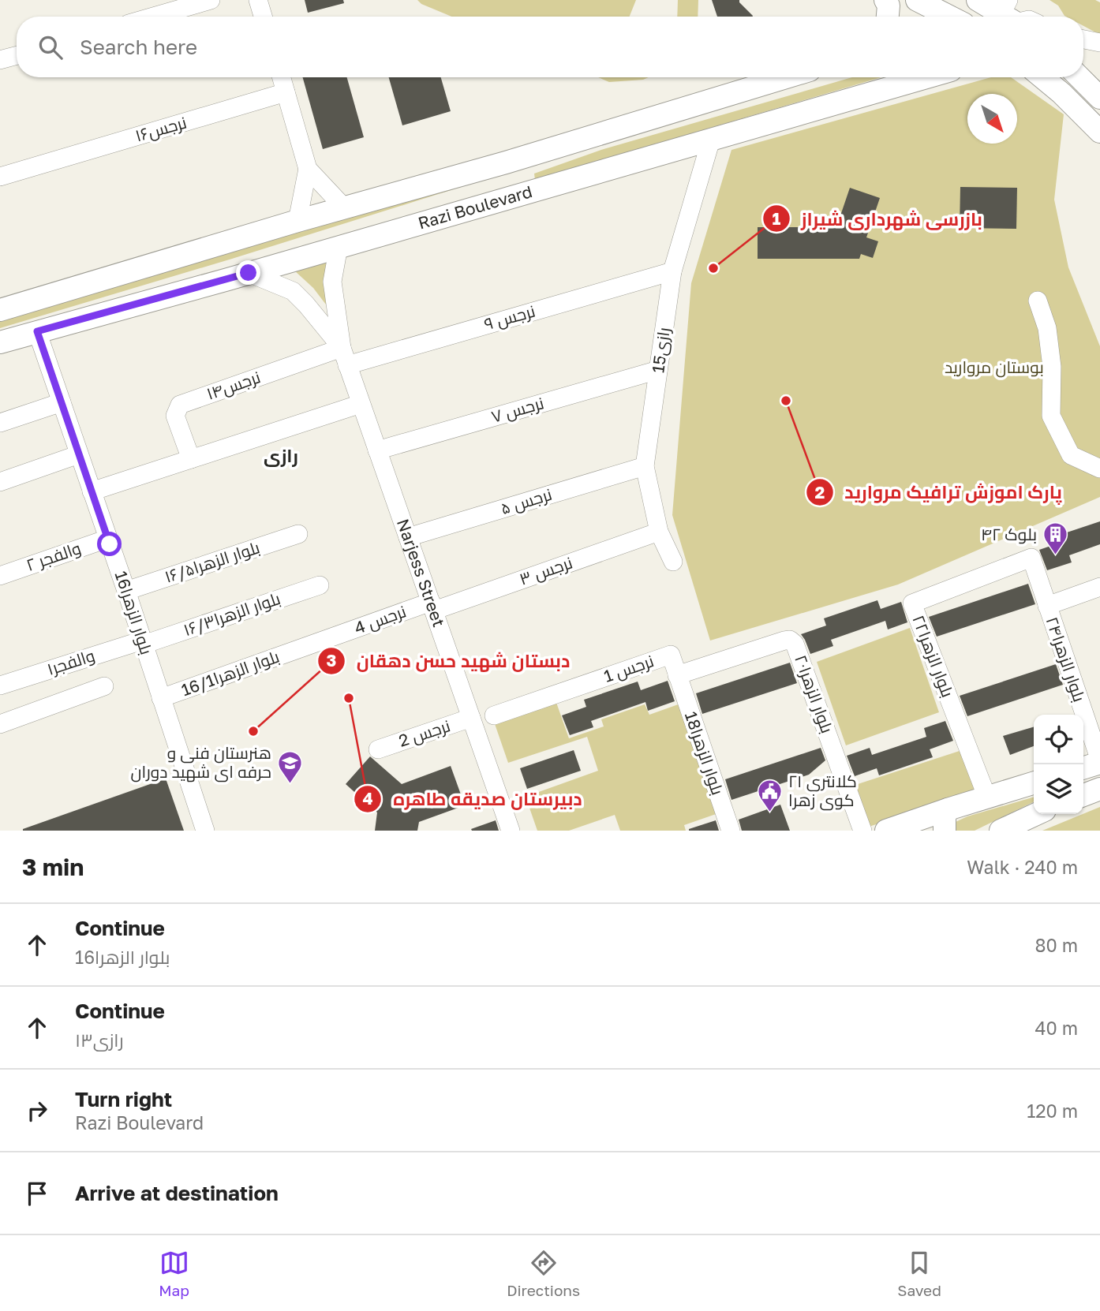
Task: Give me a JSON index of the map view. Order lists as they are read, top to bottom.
{
  "streets": {
    "main road": ["Razi Boulevard"],
    "street": [
      "نرجس۱۶",
      "نرجس ۹",
      "15رازی",
      "نرجس۱۴",
      "نرجس ۷",
      "نرجس ۵",
      "والفجر ۲",
      "بلوار الزهرا۱۶/۵",
      "نرجس ۳",
      "Narjess Street",
      "16بلوار الزهرا",
      "بلوار الزهرا۱۶/۳",
      "4 نرجس",
      "بلوار الزهرا۲۲",
      "بلوار الزهرا۲۴",
      "والفجر۱",
      "1 نرجس",
      "بلوار الزهرا16/1",
      "بلوار الزهرا۲۰",
      "2 نرجس",
      "18بلوار الزهرا"
    ]
  },
  "crossings": [
    ["Razi Boulevard", "15رازی"],
    ["Razi Boulevard", "16بلوار الزهرا"],
    ["نرجس ۹", "15رازی"],
    ["نرجس ۹", "Narjess Street"],
    ["15رازی", "نرجس ۷"],
    ["15رازی", "نرجس ۵"],
    ["15رازی", "نرجس ۳"],
    ["نرجس۱۴", "Narjess Street"],
    ["نرجس ۷", "Narjess Street"],
    ["نرجس ۵", "Narjess Street"],
    ["والفجر ۲", "16بلوار الزهرا"],
    ["بلوار الزهرا۱۶/۵", "16بلوار الزهرا"],
    ["نرجس ۳", "Narjess Street"],
    ["نرجس ۳", "4 نرجس"],
    ["Narjess Street", "4 نرجس"],
    ["Narjess Street", "2 نرجس"],
    ["16بلوار الزهرا", "بلوار الزهرا۱۶/۳"],
    ["16بلوار الزهرا", "والفجر۱"],
    ["16بلوار الزهرا", "بلوار الزهرا16/1"],
    ["بلوار الزهرا۱۶/۳", "والفجر۱"],
    ["4 نرجس", "بلوار الزهرا16/1"],
    ["بلوار الزهرا۲۲", "بلوار الزهرا۲۴"],
    ["1 نرجس", "18بلوار الزهرا"],
    ["بلوار الزهرا۲۰", "18بلوار الزهرا"]
  ],
  "districts": ["رازی"],
  "parks": ["بوستان مروارید"],
  "places": {
    "other": [
      "بازرسی شهرداری شیراز",
      "پارک اموزش ترافیک مروارید",
      "دبیرستان صدیقه طاهره",
      "دبستان شهید حسن دهقان"
    ],
    "building": ["بلوک ۴۲"],
    "school or university": ["هنرستان فنی و حرفه ای شهید دوران"],
    "public building": ["کلانتری ۲۱ کوی زهرا"]
  },
  "north": "bottom right",
  "page": {
    "search": "Search here",
    "heading": ["3 min", "Walk · 240 m"],
    "list": [
      ["Continue", "16بلوار الزهرا", "80 m"],
      ["Continue", "رازی۱۳", "40 m"],
      ["Turn right", "Razi Boulevard", "120 m"],
      "Arrive at destination"
    ],
    "nav": ["Map", "Directions", "Saved"]
  }
}
